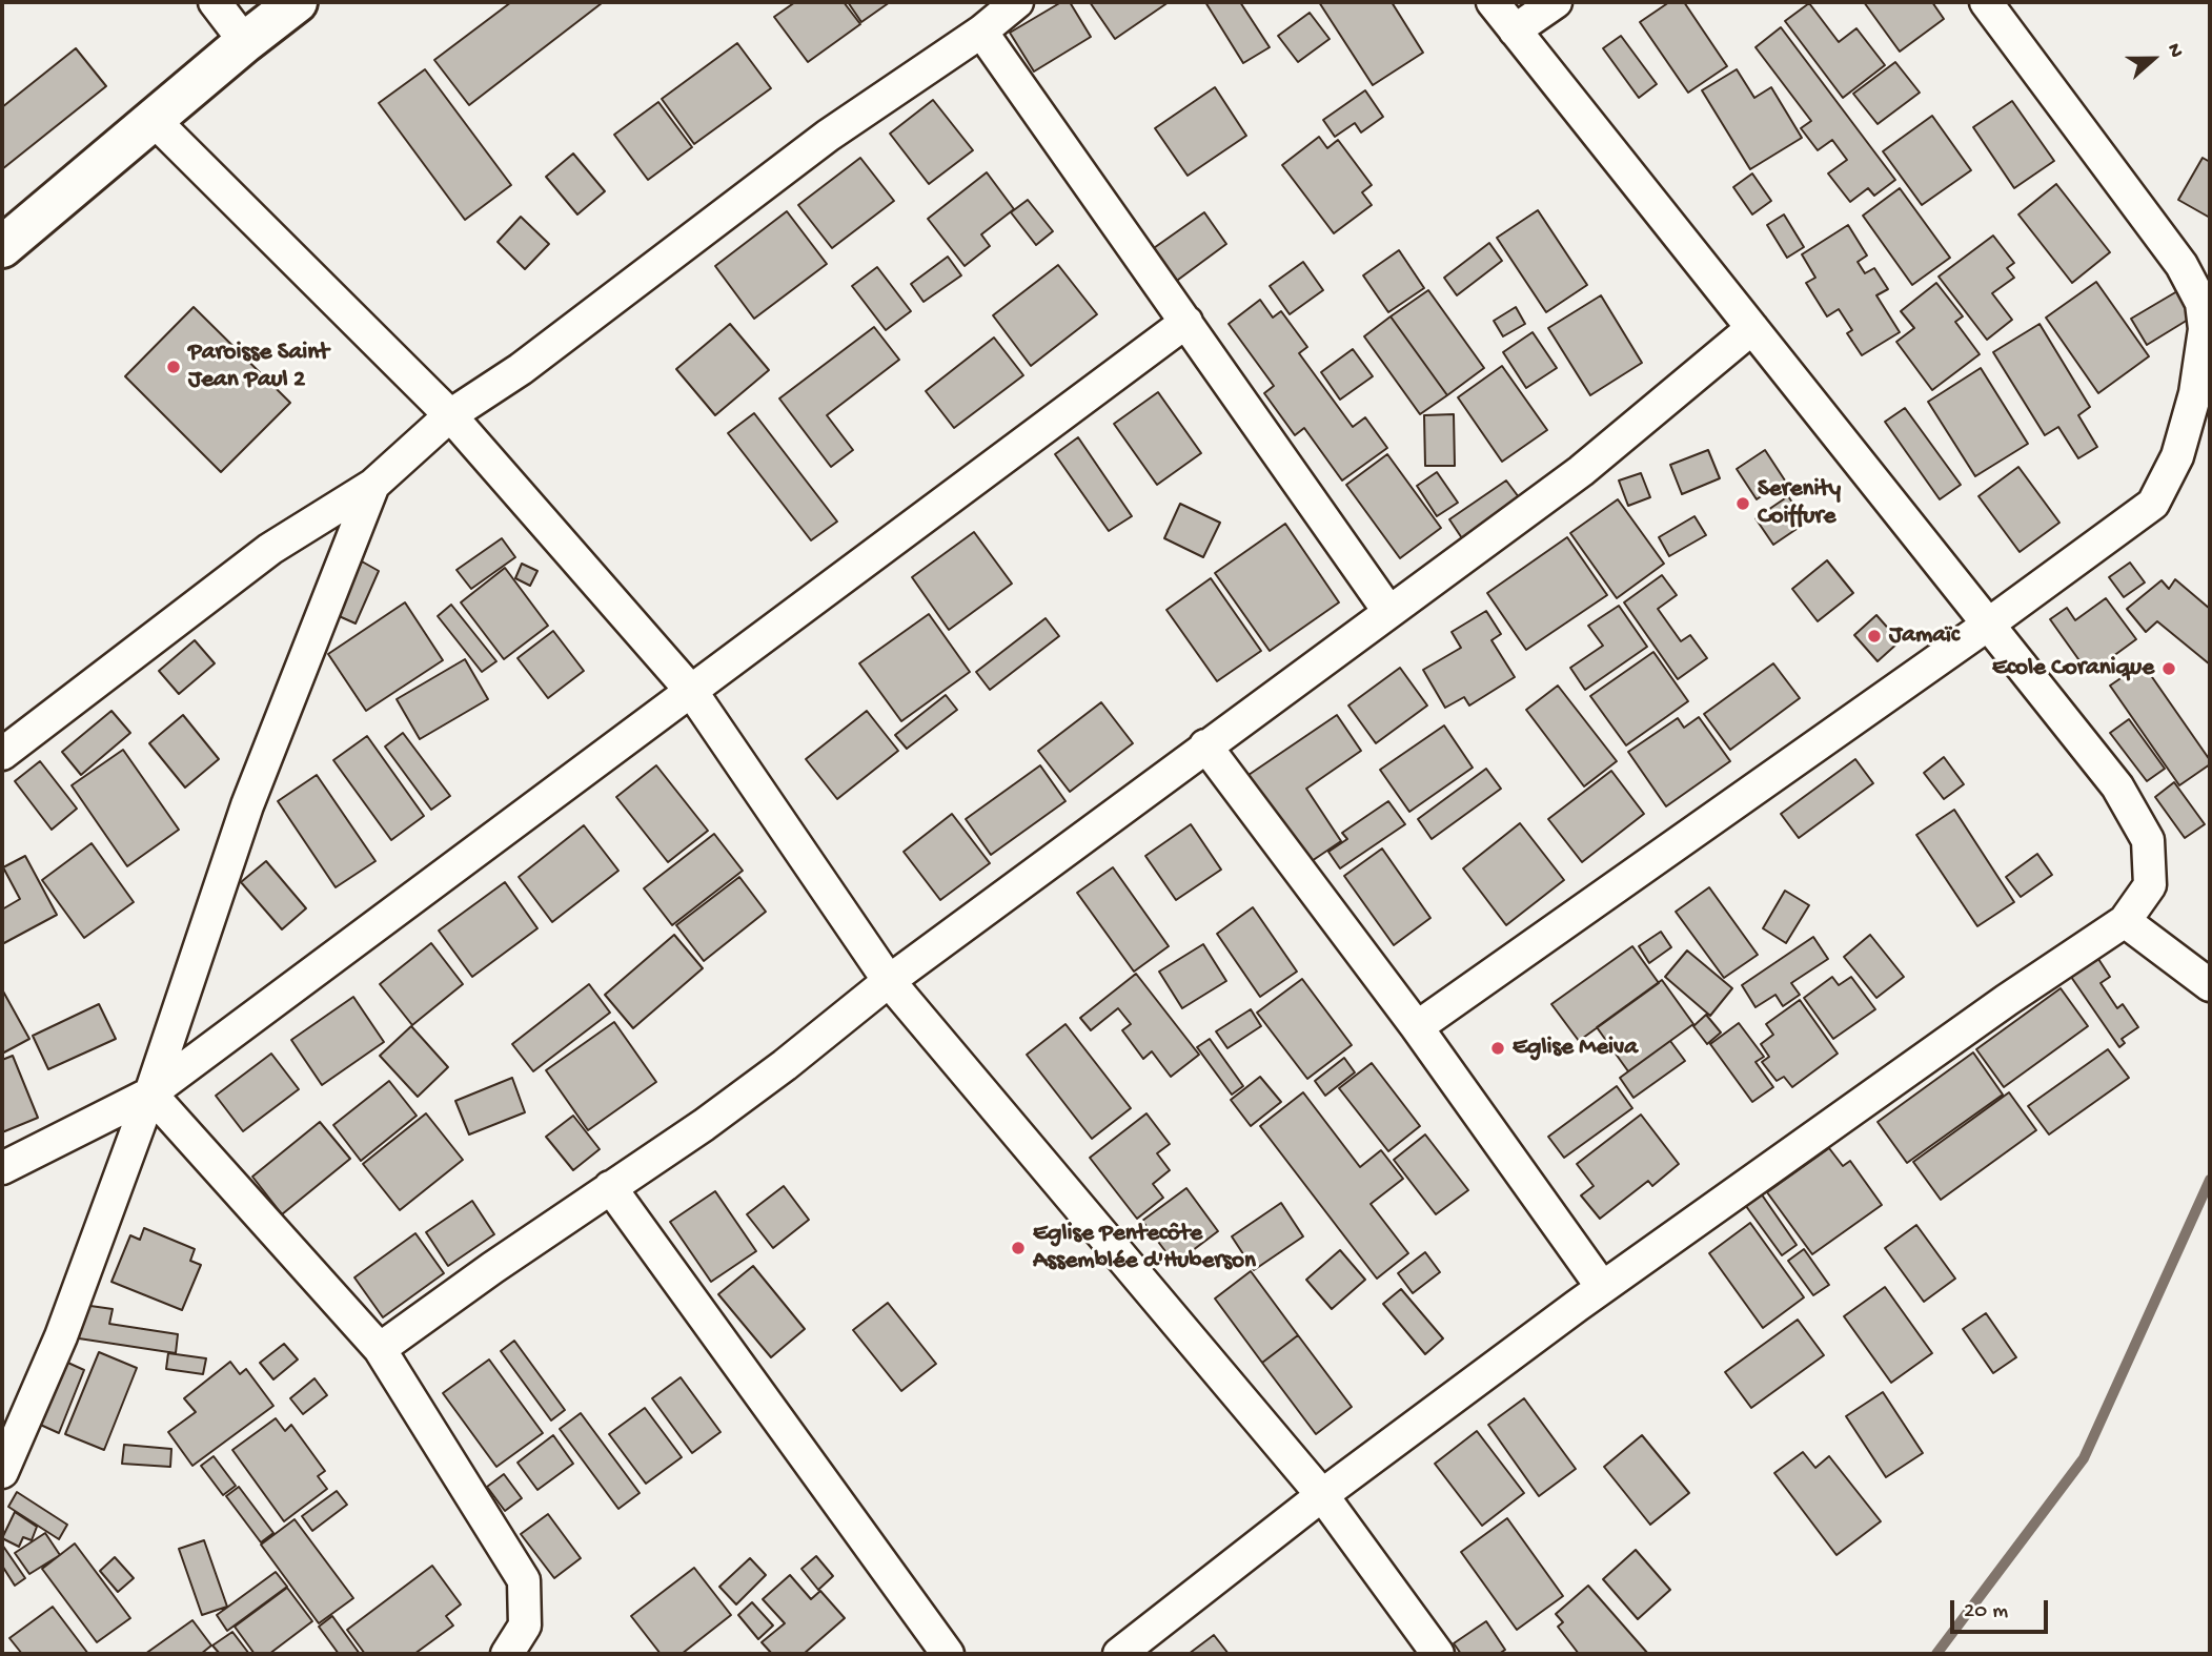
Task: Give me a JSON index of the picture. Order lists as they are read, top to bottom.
{
  "places": [
    "Paroisse Saint Jean Paul 2",
    "Serenity Coiffure",
    "Jamaïc",
    "Ecole Coranique",
    "Eglise Meiva",
    "Eglise Pentecôte Assemblée d'Huberson"
  ],
  "scale_bar": "20 m",
  "north": "right"
}
